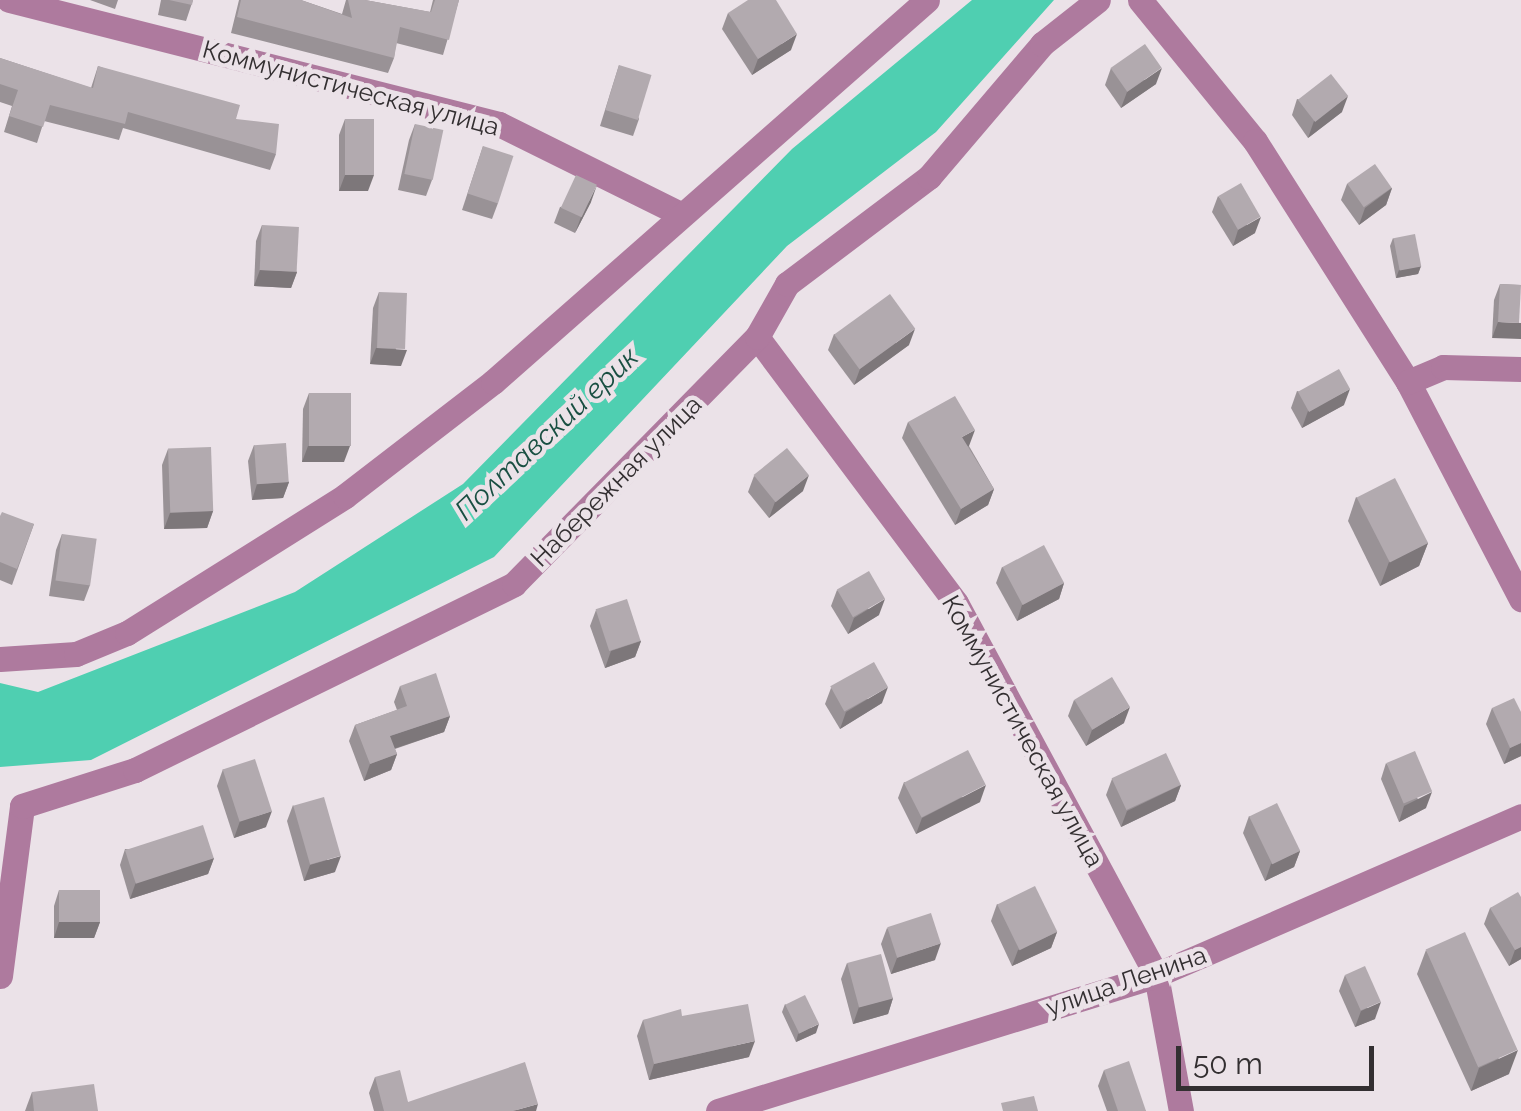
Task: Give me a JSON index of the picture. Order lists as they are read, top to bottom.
{
  "streets": {
    "street": ["Коммунистическая улица", "Набережная улица", "улица Ленина"]
  },
  "crossings": [
    ["Коммунистическая улица", "Набережная улица"],
    ["Коммунистическая улица", "улица Ленина"]
  ],
  "water": ["Полтавский ерик"],
  "scale_bar": "50 m"
}
